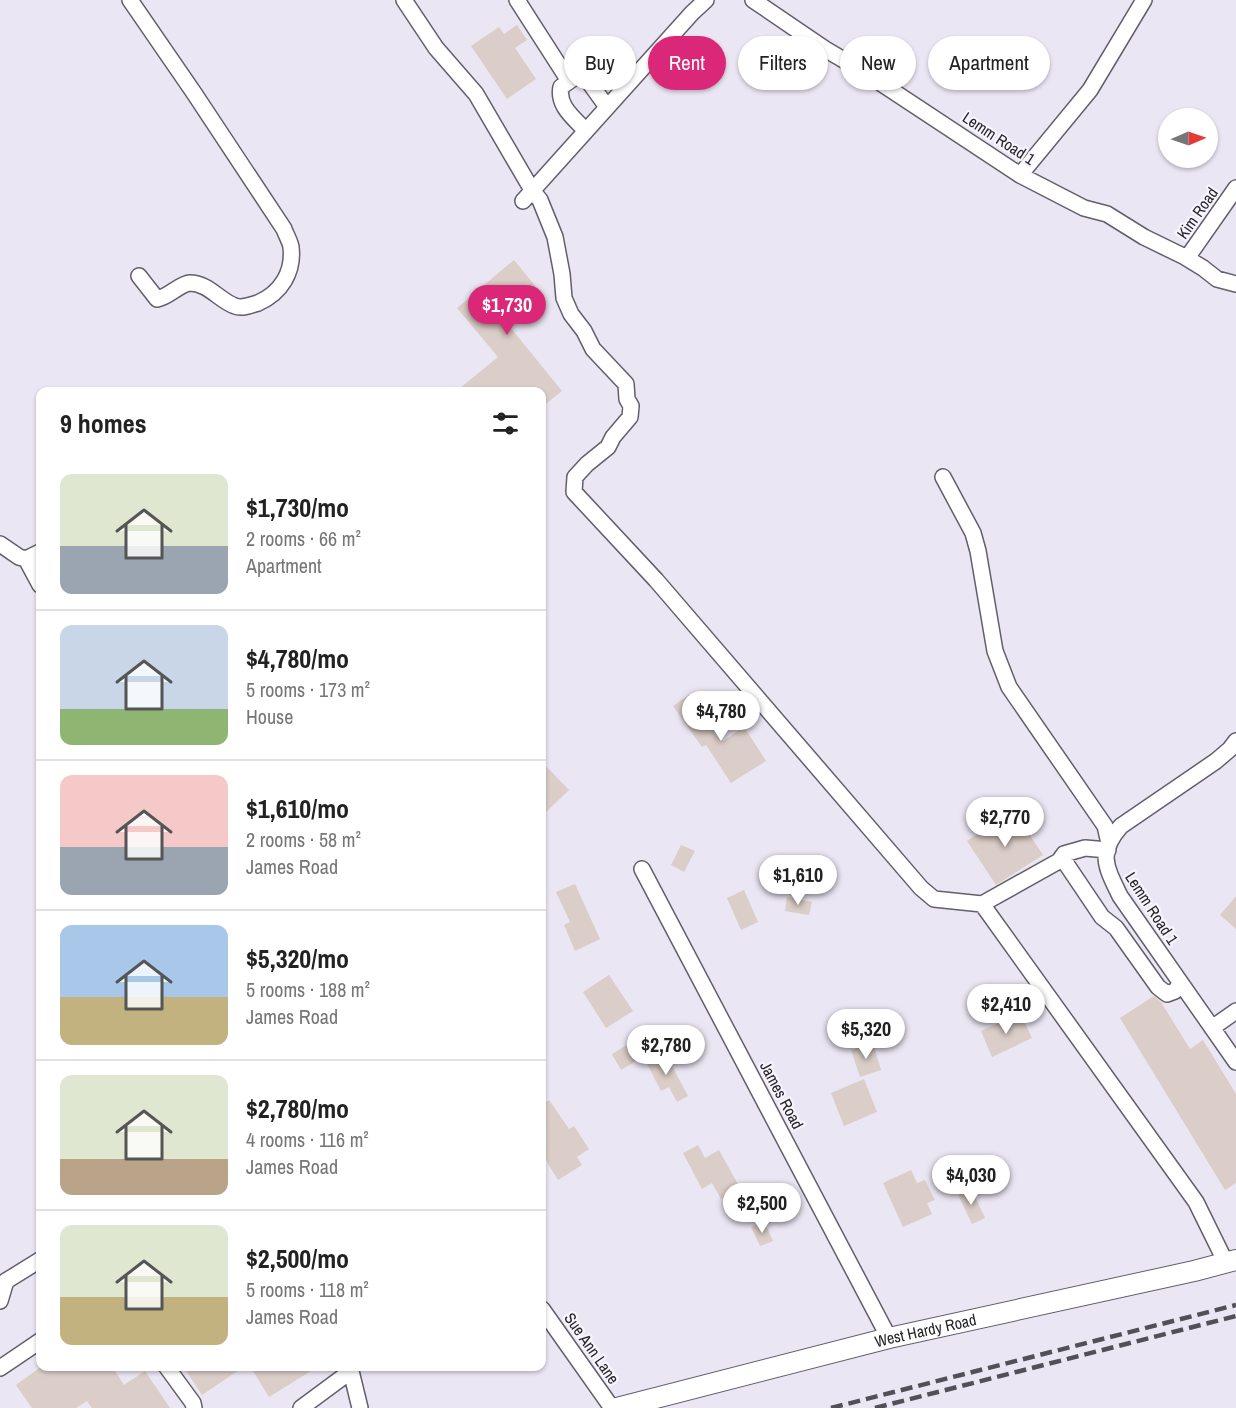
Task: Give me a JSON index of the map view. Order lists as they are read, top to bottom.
{
  "streets": {
    "main road": ["West Hardy Road"],
    "street": [
      "Lemm Road 1",
      "Kim Road",
      "James Road",
      "Sue Ann Lane"
    ]
  },
  "crossings": [
    ["Lemm Road 1", "Kim Road"],
    ["James Road", "West Hardy Road"]
  ],
  "north": "right",
  "page": {
    "chip": [
      "Buy",
      "Rent",
      "Filters",
      "New",
      "Apartment"
    ],
    "price": [
      "$1,730",
      "$4,780",
      "$2,770",
      "$1,610",
      "$2,410",
      "$5,320",
      "$2,780",
      "$4,030",
      "$2,500"
    ],
    "heading": "9 homes",
    "list": [
      {
        "name": "$1,730/mo",
        "note": "2 rooms · 66 m² · Apartment"
      },
      {
        "name": "$4,780/mo",
        "note": "5 rooms · 173 m² · House"
      },
      {
        "name": "$1,610/mo",
        "note": "2 rooms · 58 m² · James Road"
      },
      {
        "name": "$5,320/mo",
        "note": "5 rooms · 188 m² · James Road"
      },
      {
        "name": "$2,780/mo",
        "note": "4 rooms · 116 m² · James Road"
      },
      {
        "name": "$2,500/mo",
        "note": "5 rooms · 118 m² · James Road"
      }
    ]
  }
}
